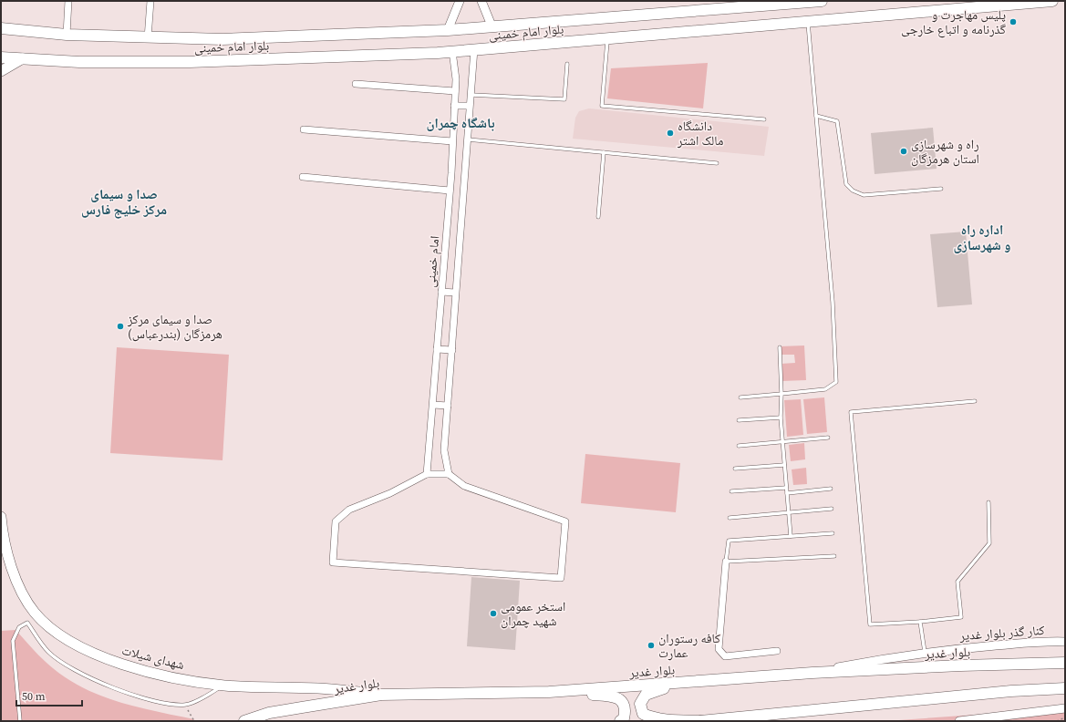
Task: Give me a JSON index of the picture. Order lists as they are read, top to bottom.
{
  "streets": {
    "main road": ["بلوار امام خمینی", "بلوار غدیر", "شهدای شیلات"],
    "street": ["امام خمینی", "کنار گذر بلوار غدیر"]
  },
  "crossings": [
    ["بلوار امام خمینی", "امام خمینی"],
    ["کنار گذر بلوار غدیر", "بلوار غدیر"],
    ["بلوار غدیر", "شهدای شیلات"]
  ],
  "districts": ["باشگاه چمران", "صدا و سیمای مرکز خلیج فارس", "اداره راه و شهرسازی"],
  "places": [
    "پلیس مهاجرت و گذرنامه و اتباع خارجى",
    "دانشگاه مالک اشتر",
    "راه و شهرسازی استان هرمزگان",
    "صدا و سیمای مرکز هرمزگان (بندرعباس)",
    "استخر عمومی شهید چمران",
    "کافه رستوران عمارت"
  ],
  "scale_bar": "50 m"
}
